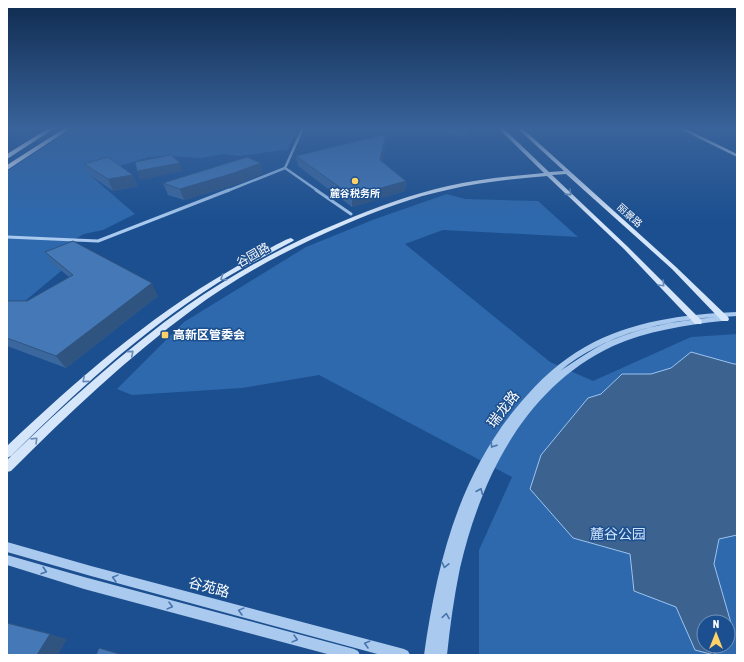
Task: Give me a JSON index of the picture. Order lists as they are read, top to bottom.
{
  "streets": {
    "main road": ["丽景路", "谷园路"],
    "street": ["瑞龙路", "谷苑路"]
  },
  "crossings": [
    ["丽景路", "谷园路"],
    ["丽景路", "瑞龙路"]
  ],
  "parks": ["麓谷公园"],
  "places": {
    "other": ["麓谷税务所"],
    "transit": ["高新区管委会"]
  },
  "north": "top"
}
